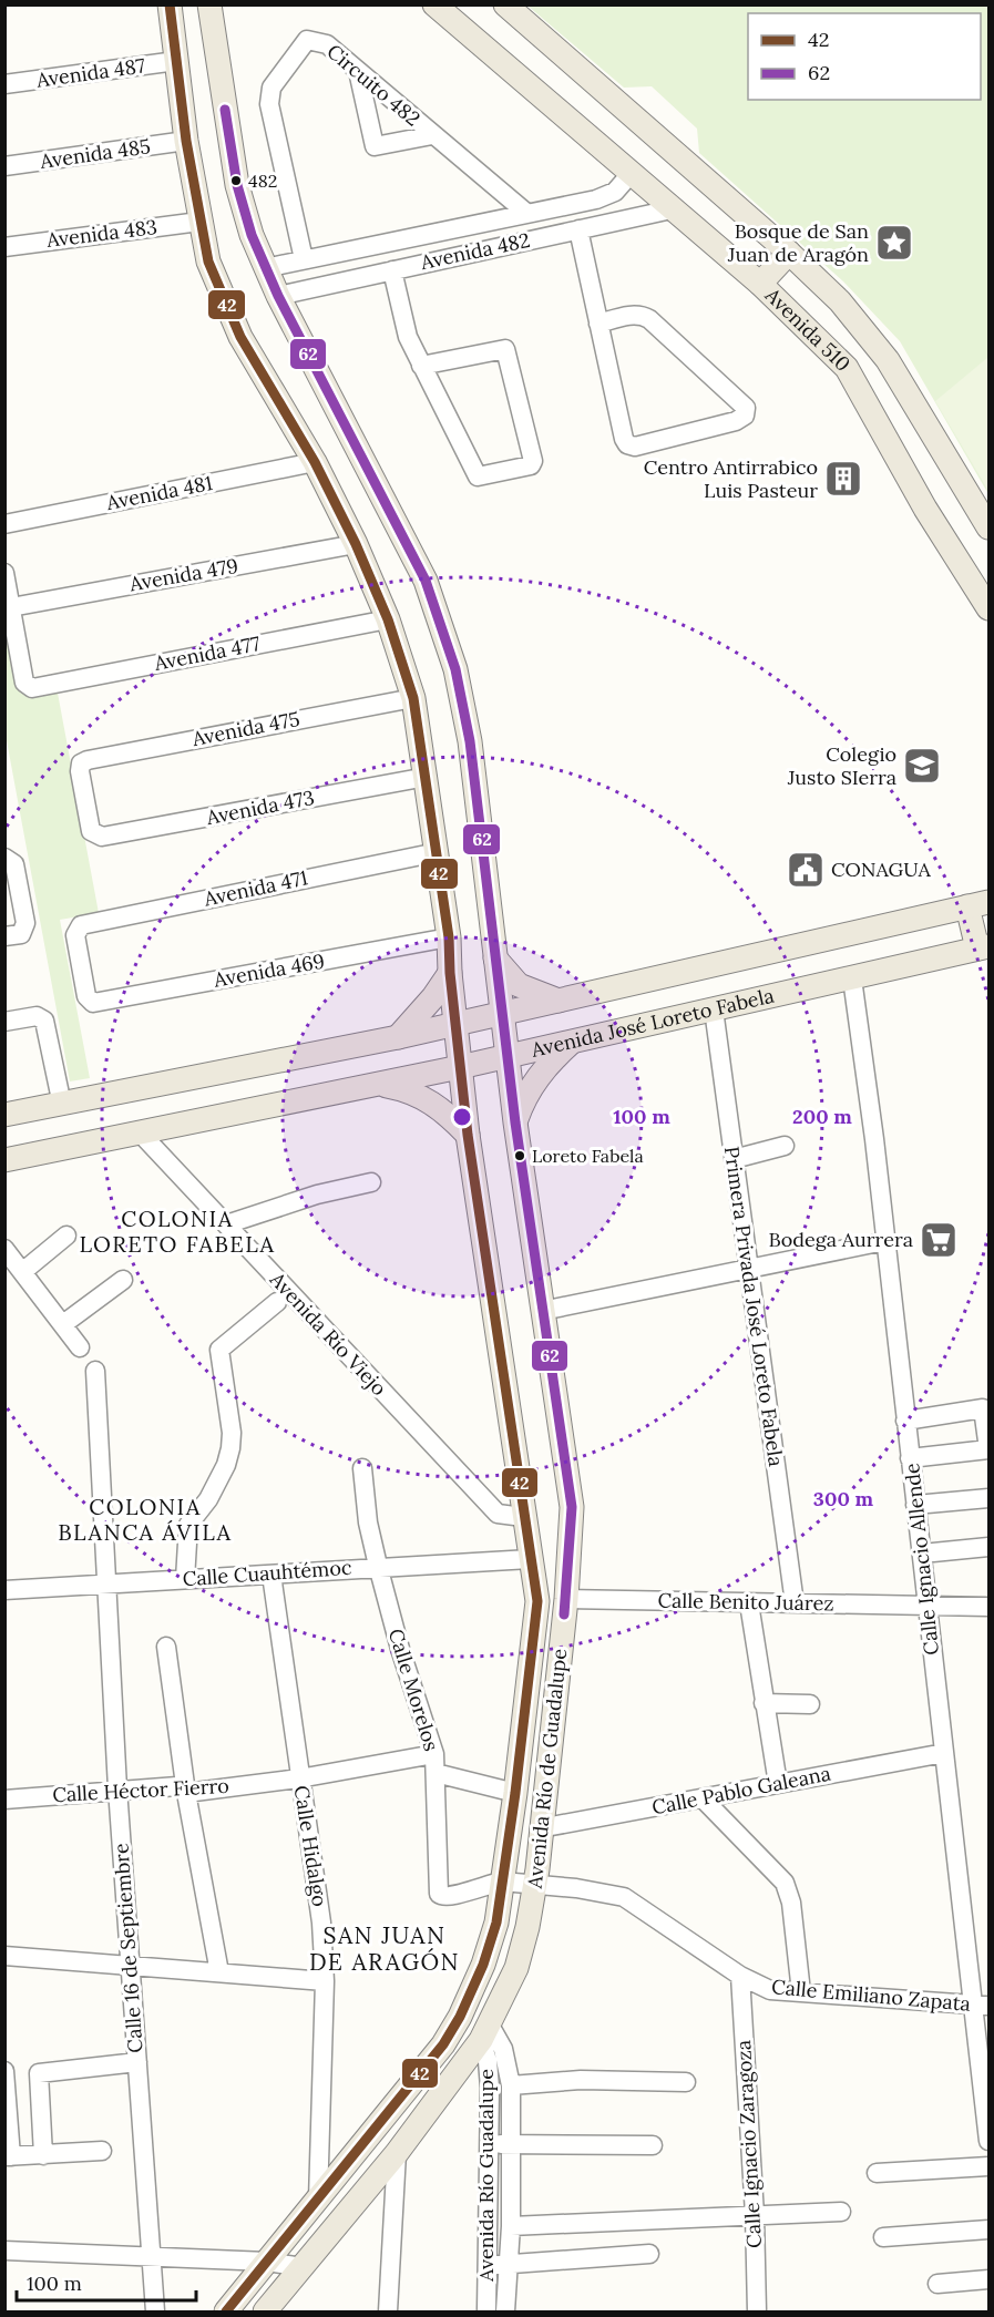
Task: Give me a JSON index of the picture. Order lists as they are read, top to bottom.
{
  "streets": {
    "main road": ["Avenida 510", "Avenida José Loreto Fabela", "Avenida Río de Guadalupe"],
    "street": [
      "Avenida 487",
      "Circuito 482",
      "Avenida 485",
      "Avenida 483",
      "Avenida 482",
      "Avenida 481",
      "Avenida 479",
      "Avenida 477",
      "Avenida 475",
      "Avenida 473",
      "Avenida 471",
      "Avenida 469",
      "Primera Privada José Loreto Fabela",
      "Avenida Río Viejo",
      "Calle Ignacio Allende",
      "Calle Cuauhtémoc",
      "Calle Benito Juárez",
      "Calle Morelos",
      "Calle Héctor Fierro",
      "Calle Pablo Galeana",
      "Calle Hidalgo",
      "Calle 16 de Septiembre",
      "Calle Emiliano Zapata",
      "Calle Ignacio Zaragoza",
      "Avenida Río Guadalupe"
    ]
  },
  "crossings": [
    ["Avenida 487", "Avenida Río de Guadalupe"],
    ["Circuito 482", "Avenida 482"],
    ["Avenida 485", "Avenida Río de Guadalupe"],
    ["Avenida 483", "Avenida Río de Guadalupe"],
    ["Avenida 482", "Avenida 510"],
    ["Avenida 482", "Avenida Río de Guadalupe"],
    ["Avenida 481", "Avenida Río de Guadalupe"],
    ["Avenida 479", "Avenida 477"],
    ["Avenida 479", "Avenida Río de Guadalupe"],
    ["Avenida 477", "Avenida Río de Guadalupe"],
    ["Avenida 475", "Avenida 473"],
    ["Avenida 475", "Avenida Río de Guadalupe"],
    ["Avenida 473", "Avenida Río de Guadalupe"],
    ["Avenida 471", "Avenida 469"],
    ["Avenida 471", "Avenida Río de Guadalupe"],
    ["Avenida 469", "Avenida Río de Guadalupe"],
    ["Avenida José Loreto Fabela", "Primera Privada José Loreto Fabela"],
    ["Avenida José Loreto Fabela", "Avenida Río Viejo"],
    ["Avenida José Loreto Fabela", "Calle Ignacio Allende"],
    ["Avenida José Loreto Fabela", "Avenida Río de Guadalupe"],
    ["Primera Privada José Loreto Fabela", "Calle Benito Juárez"],
    ["Avenida Río Viejo", "Avenida Río de Guadalupe"],
    ["Calle Ignacio Allende", "Calle Benito Juárez"],
    ["Calle Ignacio Allende", "Calle Pablo Galeana"],
    ["Calle Ignacio Allende", "Calle Emiliano Zapata"],
    ["Calle Cuauhtémoc", "Calle Morelos"],
    ["Calle Cuauhtémoc", "Avenida Río de Guadalupe"],
    ["Calle Cuauhtémoc", "Calle Hidalgo"],
    ["Calle Cuauhtémoc", "Calle 16 de Septiembre"],
    ["Calle Benito Juárez", "Avenida Río de Guadalupe"],
    ["Calle Morelos", "Calle Héctor Fierro"],
    ["Calle Morelos", "Calle Emiliano Zapata"],
    ["Avenida Río de Guadalupe", "Calle Pablo Galeana"],
    ["Avenida Río de Guadalupe", "Calle Hidalgo"],
    ["Avenida Río de Guadalupe", "Calle Emiliano Zapata"],
    ["Avenida Río de Guadalupe", "Avenida Río Guadalupe"],
    ["Calle Héctor Fierro", "Calle Hidalgo"],
    ["Calle Héctor Fierro", "Calle 16 de Septiembre"],
    ["Calle Emiliano Zapata", "Calle Ignacio Zaragoza"]
  ],
  "districts": ["COLONIA LORETO FABELA", "COLONIA BLANCA ÁVILA", "SAN JUAN DE ARAGÓN"],
  "places": {
    "other": ["482", "Loreto Fabela"],
    "place": ["Bosque de San Juan de Aragón"],
    "building": ["Centro Antirrabico Luis Pasteur"],
    "school or university": ["Colegio Justo SIerra"],
    "public building": ["CONAGUA"],
    "supermarket": ["Bodega Aurrera"]
  },
  "lines": ["transit line 42", "transit line 62"],
  "legend": ["42", "62"],
  "scale_bar": "100 m",
  "rings": ["100 m", "200 m", "300 m"]
}
